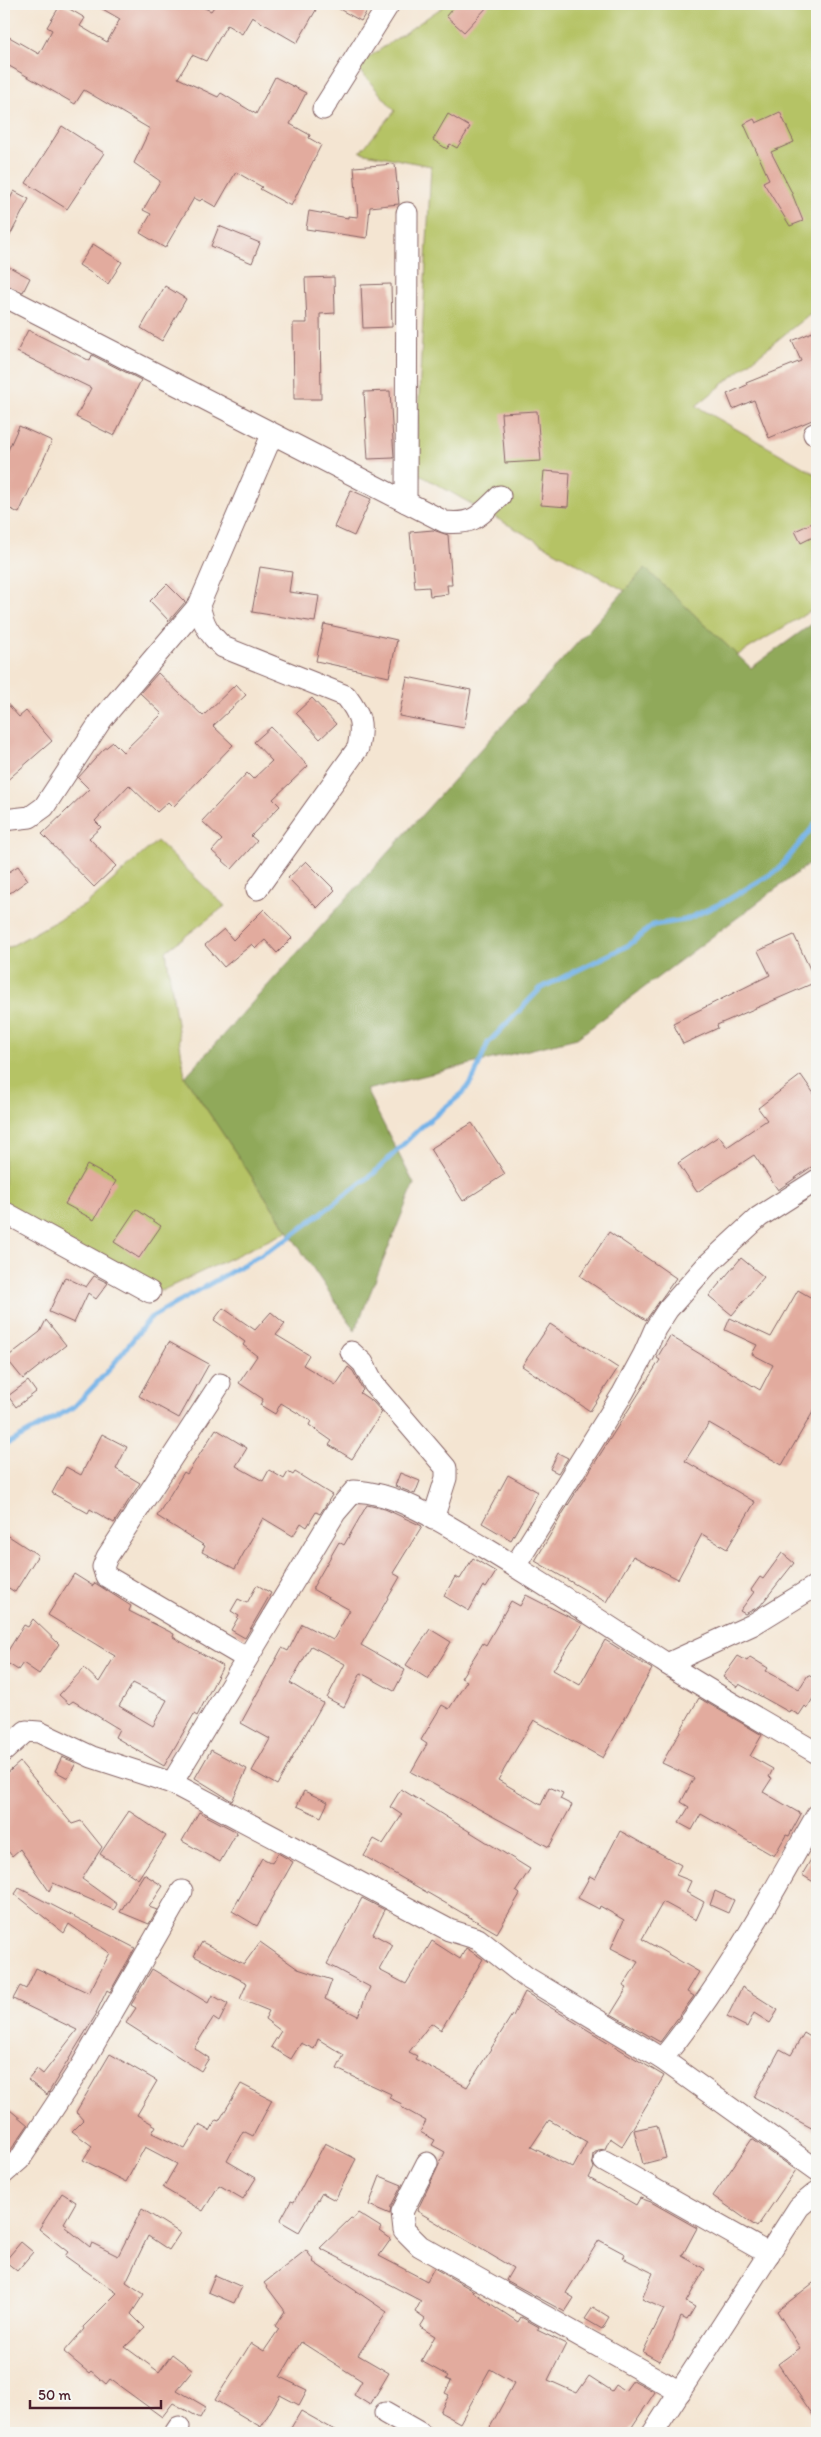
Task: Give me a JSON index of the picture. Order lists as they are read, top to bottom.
{
  "scale_bar": "50 m"
}
